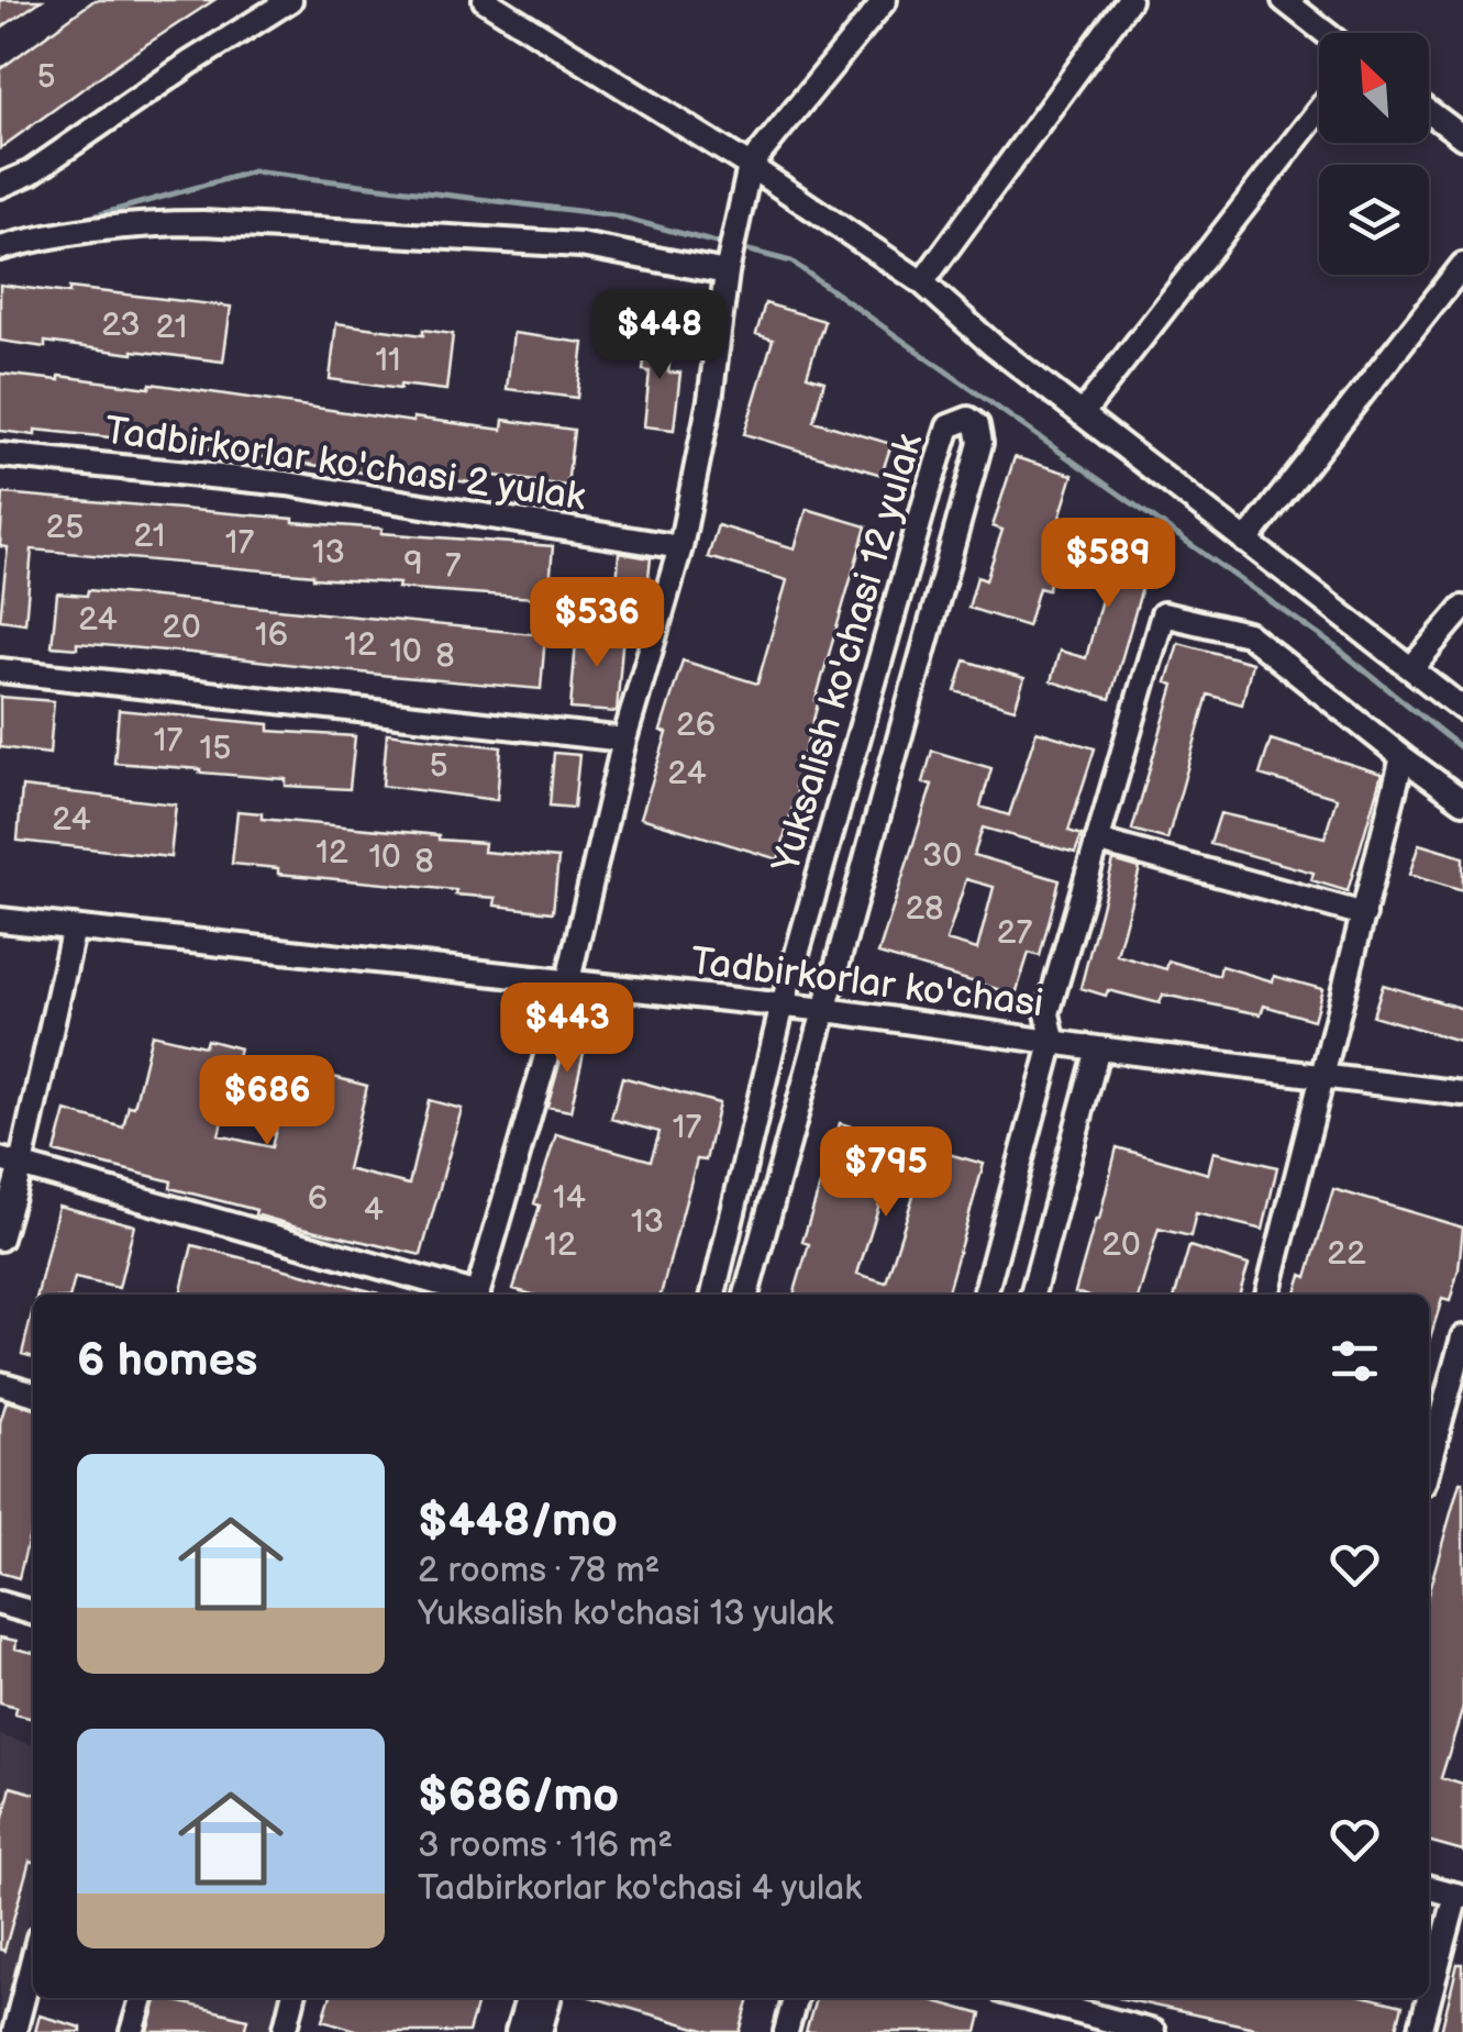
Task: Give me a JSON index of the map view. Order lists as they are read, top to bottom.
{
  "streets": {
    "street": ["Tadbirkorlar ko'chasi 2 yulak", "Yuksalish ko'chasi 12 yulak", "Tadbirkorlar ko'chasi"]
  },
  "crossings": [
    ["Yuksalish ko'chasi 12 yulak", "Tadbirkorlar ko'chasi"]
  ],
  "house_numbers": [
    "5",
    "23",
    "21",
    "11",
    "25",
    "21",
    "17",
    "13",
    "9",
    "7",
    "24",
    "20",
    "16",
    "12",
    "10",
    "8",
    "26",
    "17",
    "15",
    "5",
    "24",
    "24",
    "12",
    "30",
    "10",
    "8",
    "28",
    "27",
    "17",
    "14",
    "6",
    "4",
    "13",
    "12",
    "20",
    "22"
  ],
  "north": "top left",
  "page": {
    "price": [
      "$448",
      "$589",
      "$536",
      "$443",
      "$686",
      "$795"
    ],
    "heading": "6 homes",
    "list": [
      {
        "name": "$448/mo",
        "note": "2 rooms · 78 m² · Yuksalish ko'chasi 13 yulak"
      },
      {
        "name": "$686/mo",
        "note": "3 rooms · 116 m² · Tadbirkorlar ko'chasi 4 yulak"
      }
    ]
  }
}
